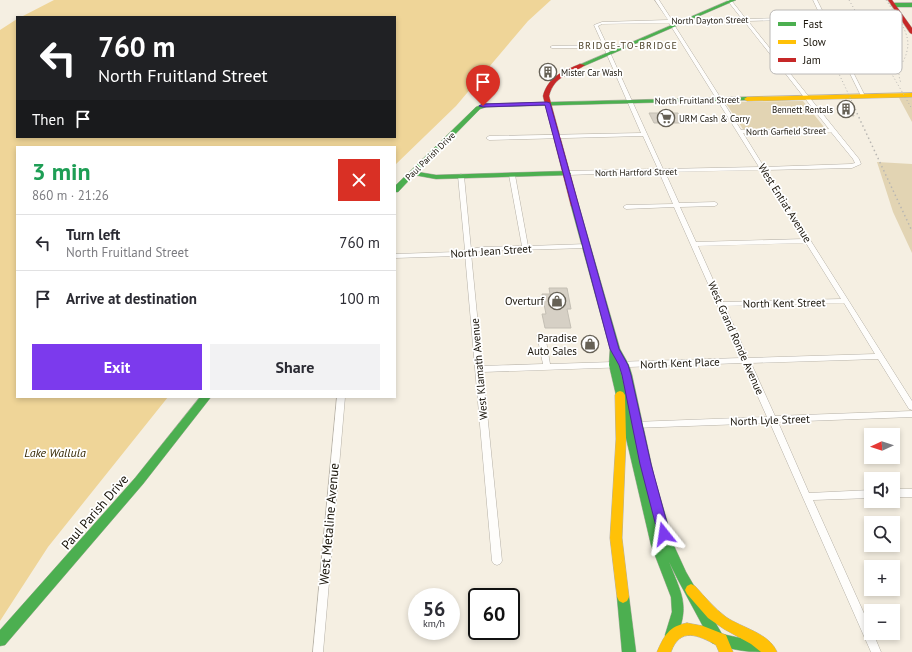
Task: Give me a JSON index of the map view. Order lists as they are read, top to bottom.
{
  "streets": {
    "main road": ["North Fruitland Street", "Paul Parish Drive", "North Hartford Street"],
    "street": [
      "North Dayton Street",
      "North Garfield Street",
      "West Entiat Avenue",
      "North Jean Street",
      "North Kent Street",
      "West Grand Ronde Avenue",
      "North Kent Place",
      "West Klamath Avenue",
      "North Lyle Street",
      "West Metaline Avenue"
    ]
  },
  "crossings": [
    ["North Dayton Street", "West Entiat Avenue"],
    ["North Dayton Street", "West Grand Ronde Avenue"],
    ["North Fruitland Street", "Paul Parish Drive"],
    ["North Fruitland Street", "West Entiat Avenue"],
    ["North Fruitland Street", "West Grand Ronde Avenue"],
    ["North Garfield Street", "North Hartford Street"],
    ["North Garfield Street", "West Entiat Avenue"],
    ["Paul Parish Drive", "North Hartford Street"],
    ["North Hartford Street", "West Entiat Avenue"],
    ["North Hartford Street", "West Grand Ronde Avenue"],
    ["North Hartford Street", "West Klamath Avenue"],
    ["West Entiat Avenue", "North Kent Street"],
    ["West Entiat Avenue", "North Kent Place"],
    ["North Jean Street", "West Klamath Avenue"],
    ["North Kent Street", "West Grand Ronde Avenue"],
    ["West Grand Ronde Avenue", "North Kent Place"],
    ["West Grand Ronde Avenue", "North Lyle Street"],
    ["North Kent Place", "West Klamath Avenue"]
  ],
  "districts": ["BRIDGE-TO-BRIDGE"],
  "water": ["Lake Wallula"],
  "places": {
    "building": ["Mister Car Wash", "Bennett Rentals"],
    "supermarket": ["URM Cash & Carry"],
    "shop": ["Overturf", "Paradise Auto Sales"]
  },
  "legend": ["Fast", "Slow", "Jam"],
  "north": "left",
  "page": {
    "turn": ["760 m", "North Fruitland Street"],
    "then": "Then",
    "heading": ["3 min", "860 m · 21:26"],
    "list": [
      {
        "name": "Turn left",
        "note": "North Fruitland Street",
        "value": "760 m"
      },
      {
        "name": "Arrive at destination",
        "value": "100 m"
      }
    ],
    "buttons": ["Exit", "Share"],
    "map_buttons": ["+", "−"],
    "speed": "56 km/h",
    "limit": "60"
  }
}
